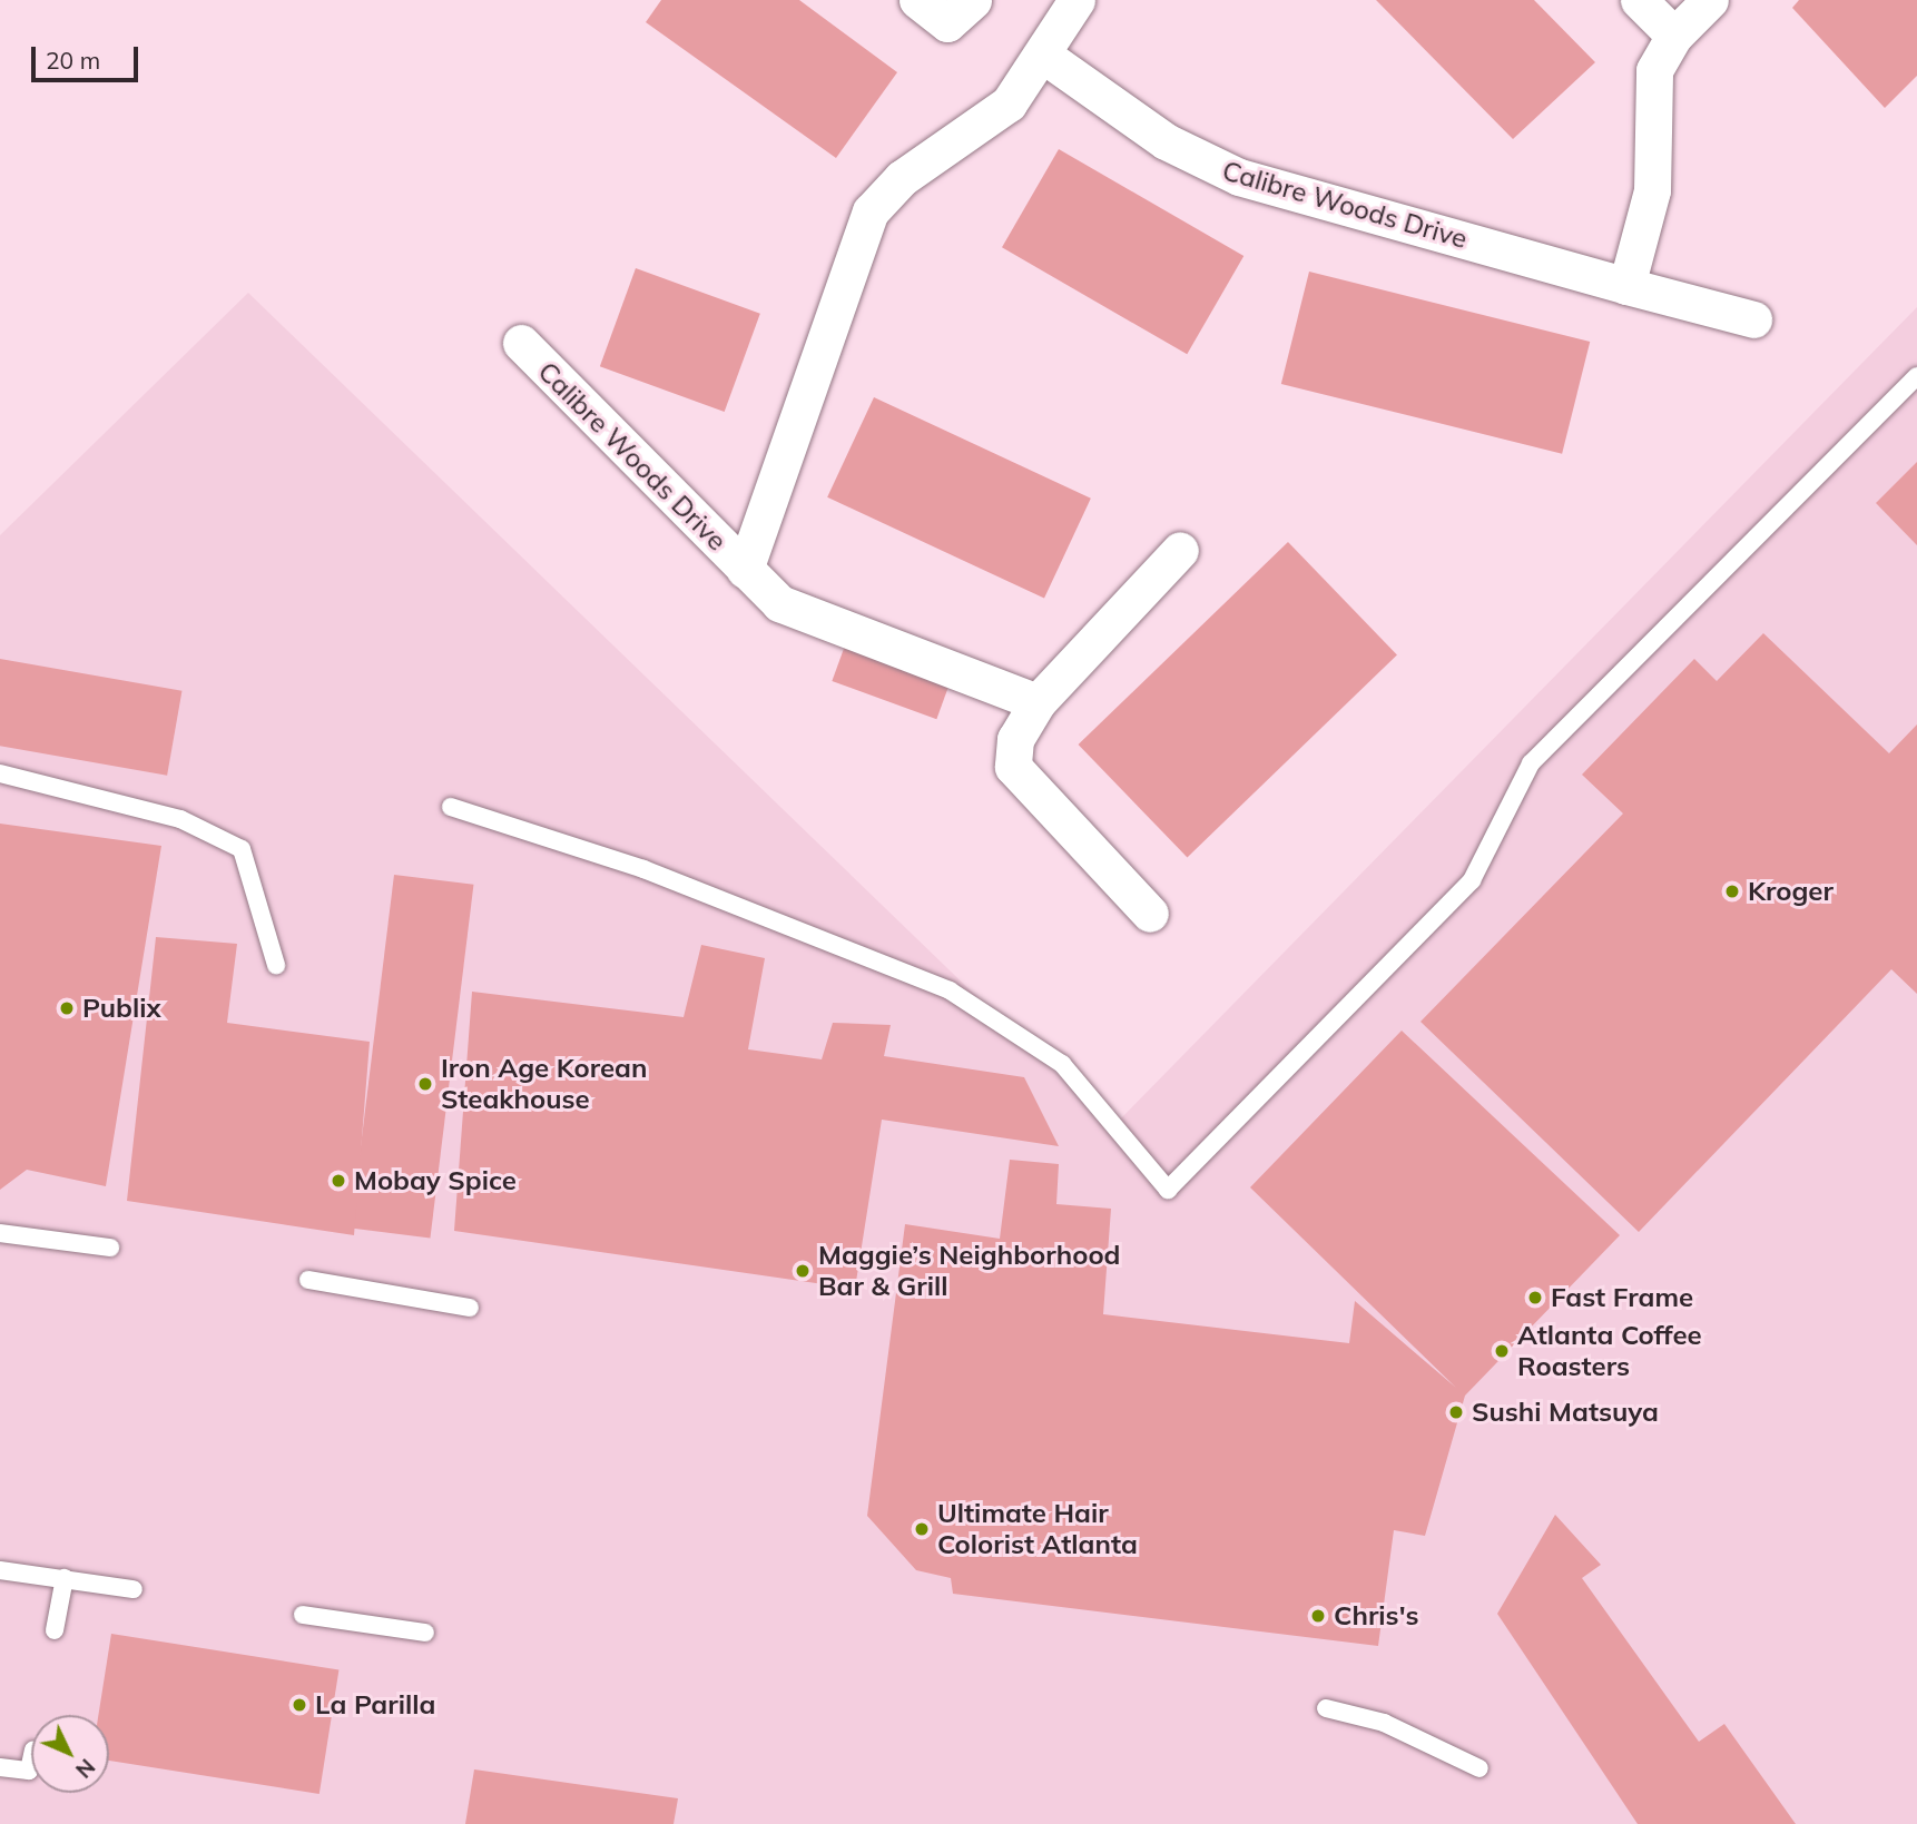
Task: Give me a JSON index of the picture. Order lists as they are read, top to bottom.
{
  "streets": {
    "street": ["Calibre Woods Drive"]
  },
  "places": [
    "Kroger",
    "Publix",
    "Iron Age Korean Steakhouse",
    "Mobay Spice",
    "Maggie’s Neighborhood Bar & Grill",
    "Fast Frame",
    "Atlanta Coffee Roasters",
    "Sushi Matsuya",
    "Ultimate Hair Colorist Atlanta",
    "Chris's",
    "La Parilla"
  ],
  "scale_bar": "20 m",
  "north": "bottom right"
}
